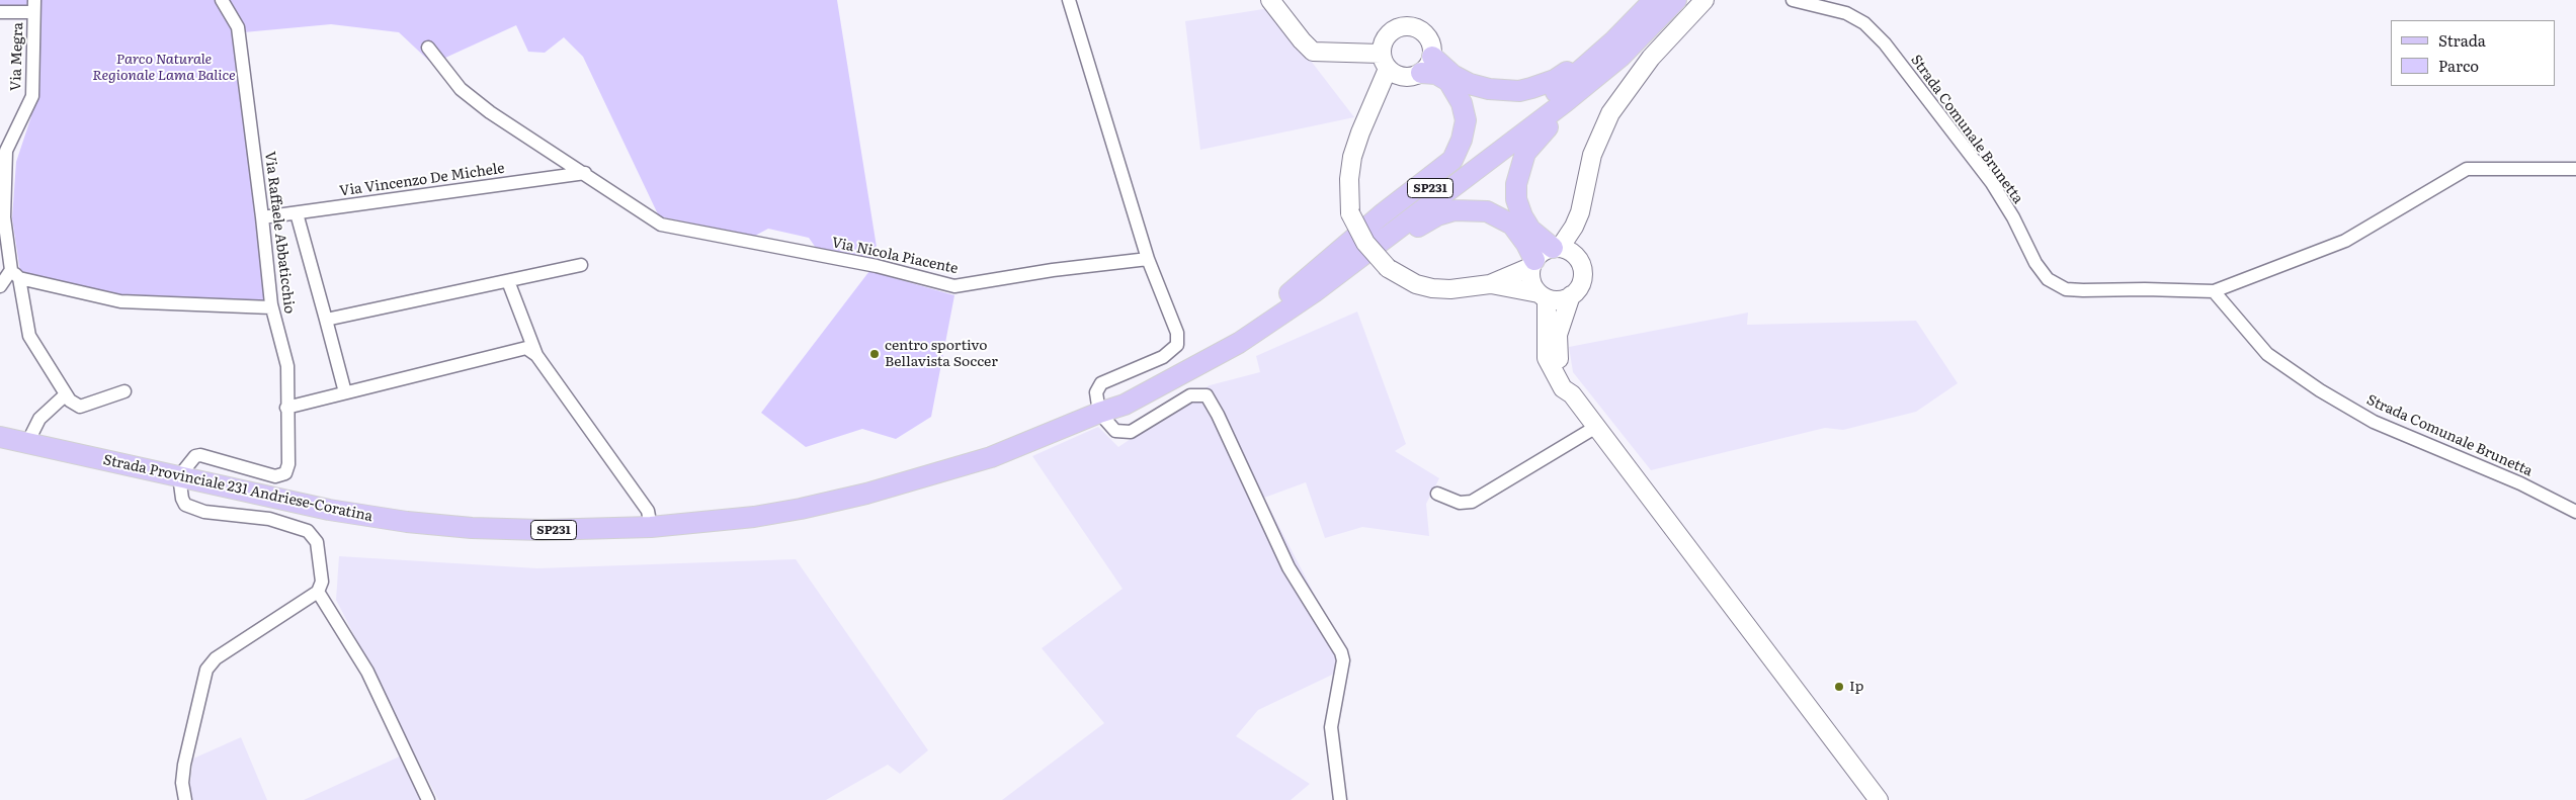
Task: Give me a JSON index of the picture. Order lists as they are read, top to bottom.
{
  "streets": {
    "main road": ["SP231", "Strada Provinciale 231 Andriese-Coratina"],
    "street": [
      "Via Megra",
      "Strada Comunale Brunetta",
      "Via Vincenzo De Michele",
      "Via Raffaele Abbaticchio",
      "Via Nicola Piacente"
    ]
  },
  "crossings": [
    ["Via Vincenzo De Michele", "Via Raffaele Abbaticchio"],
    ["Via Vincenzo De Michele", "Via Nicola Piacente"],
    ["Via Raffaele Abbaticchio", "Strada Provinciale 231 Andriese-Coratina"]
  ],
  "parks": ["Parco Naturale Regionale Lama Balice"],
  "places": ["centro sportivo Bellavista Soccer", "Ip"],
  "legend": ["Strada", "Parco"]
}
